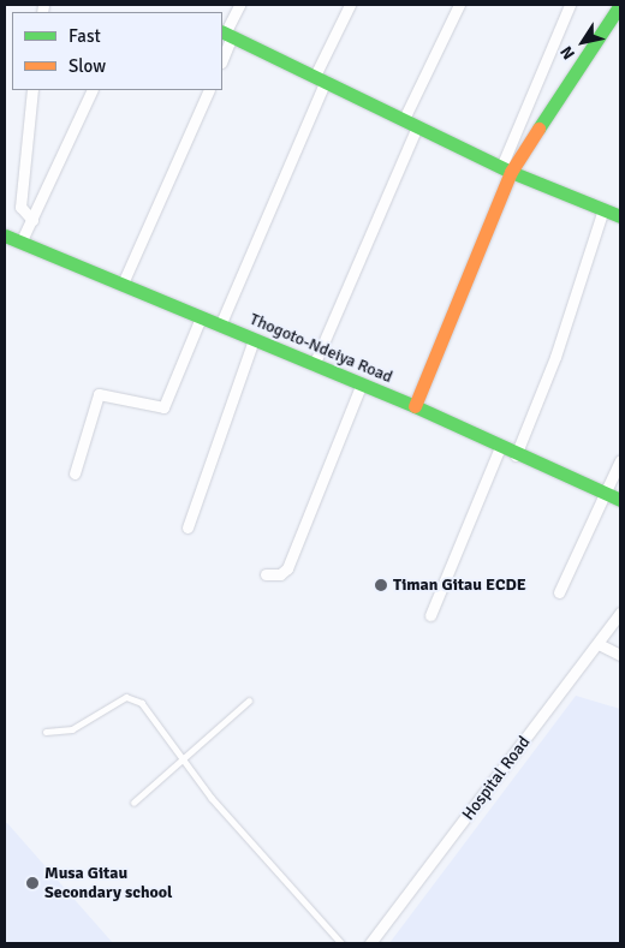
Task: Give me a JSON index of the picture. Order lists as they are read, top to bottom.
{
  "streets": {
    "street": ["Thogoto-Ndeiya Road", "Hospital Road"]
  },
  "places": ["Timan Gitau ECDE", "Musa Gitau Secondary school"],
  "legend": ["Fast", "Slow"],
  "north": "bottom left"
}
